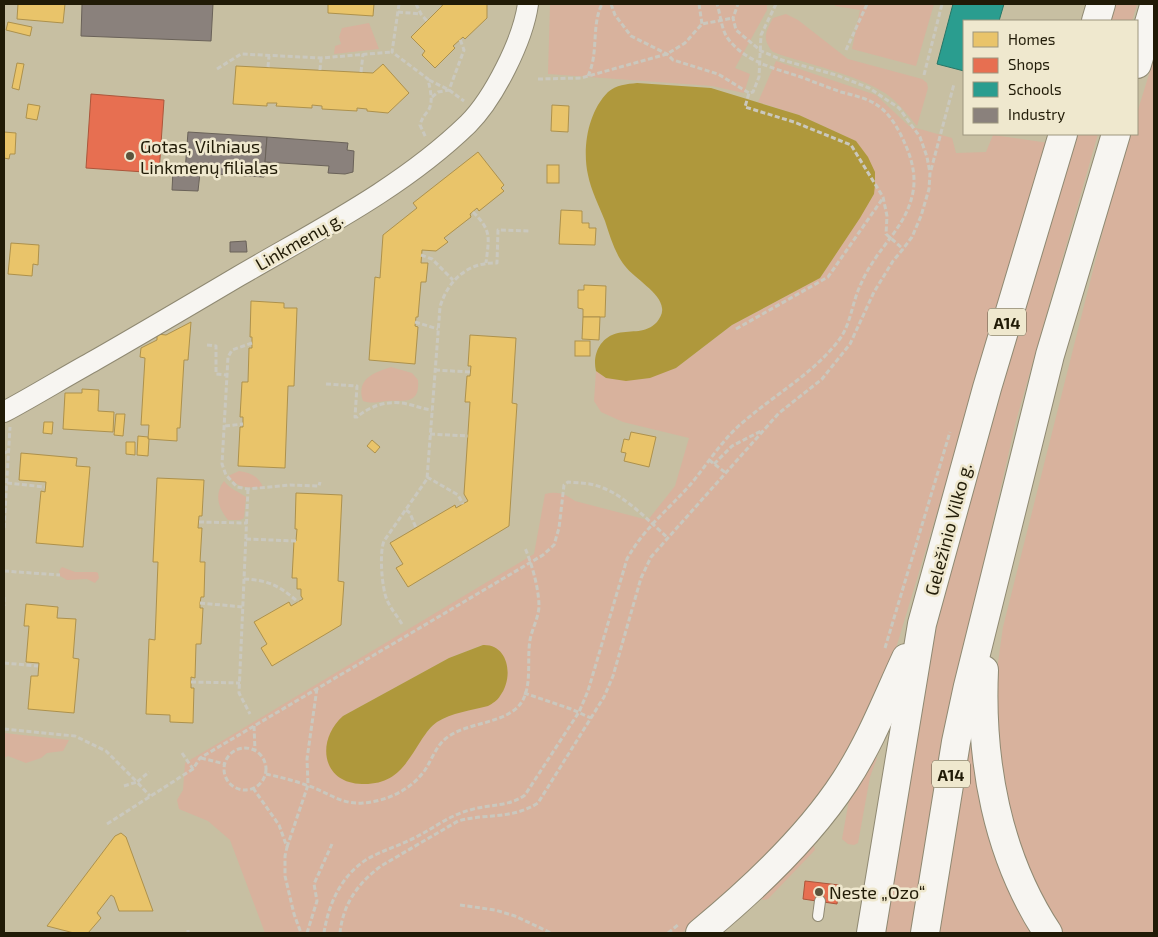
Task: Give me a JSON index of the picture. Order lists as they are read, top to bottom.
{
  "streets": {
    "highway": ["A14", "Geležinio Vilko g."],
    "street": ["Linkmenų g."]
  },
  "places": ["Gotas, Vilniaus Linkmenų filialas", "Neste „Ozo“"],
  "legend": [
    "Homes",
    "Shops",
    "Schools",
    "Industry"
  ]
}
